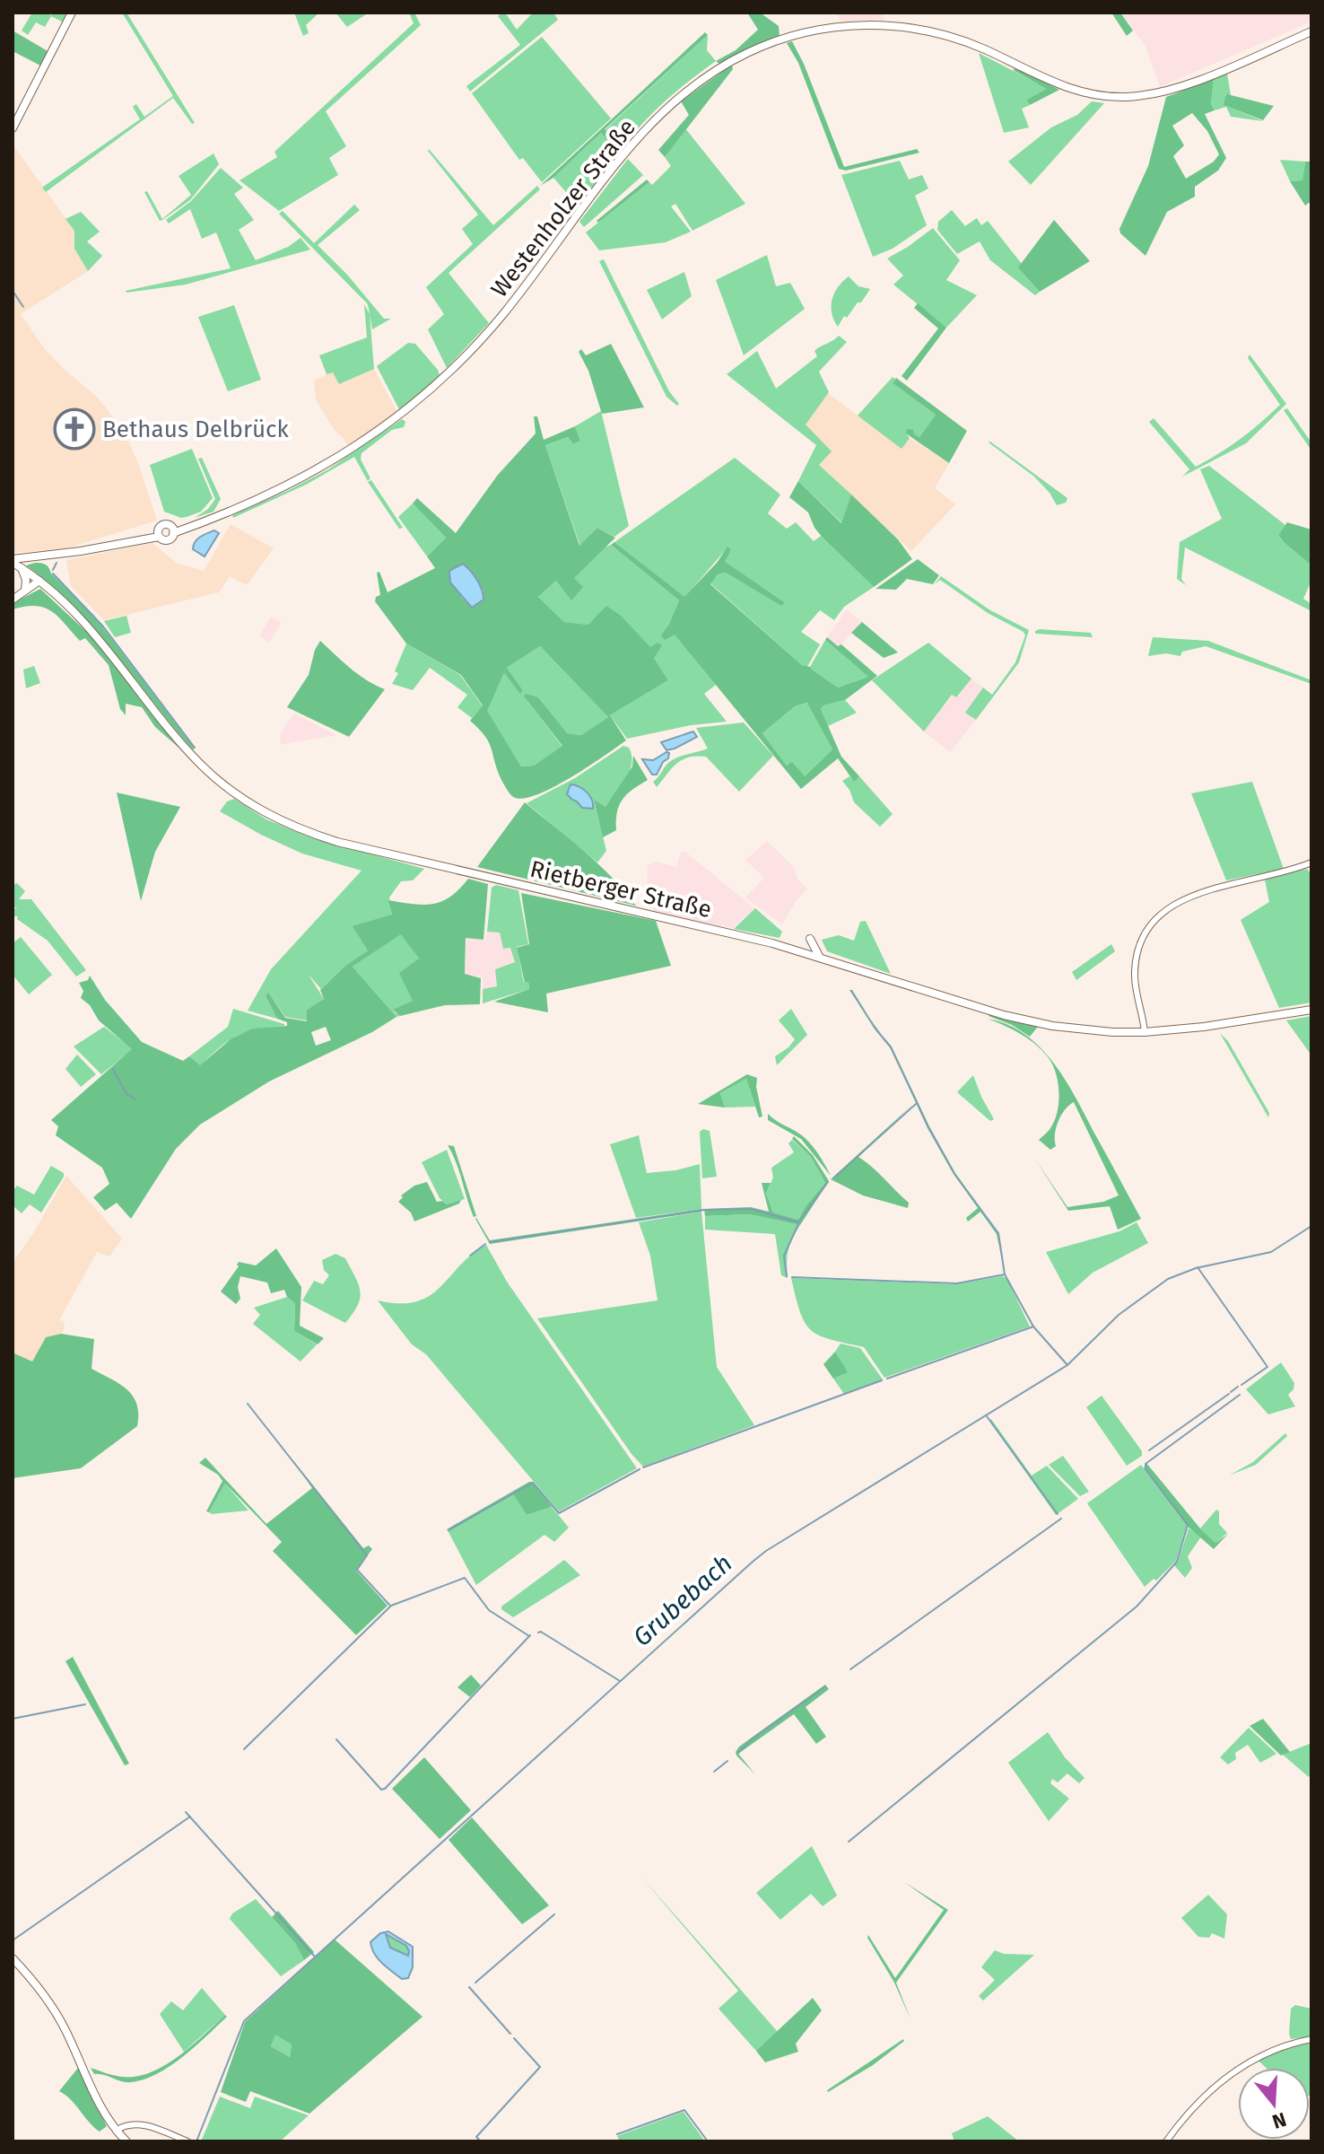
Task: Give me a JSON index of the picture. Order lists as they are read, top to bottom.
{
  "streets": {
    "main road": ["Westenholzer Straße", "Rietberger Straße"]
  },
  "water": ["Grubebach"],
  "places": {
    "church": ["Bethaus Delbrück"]
  },
  "north": "bottom"
}
